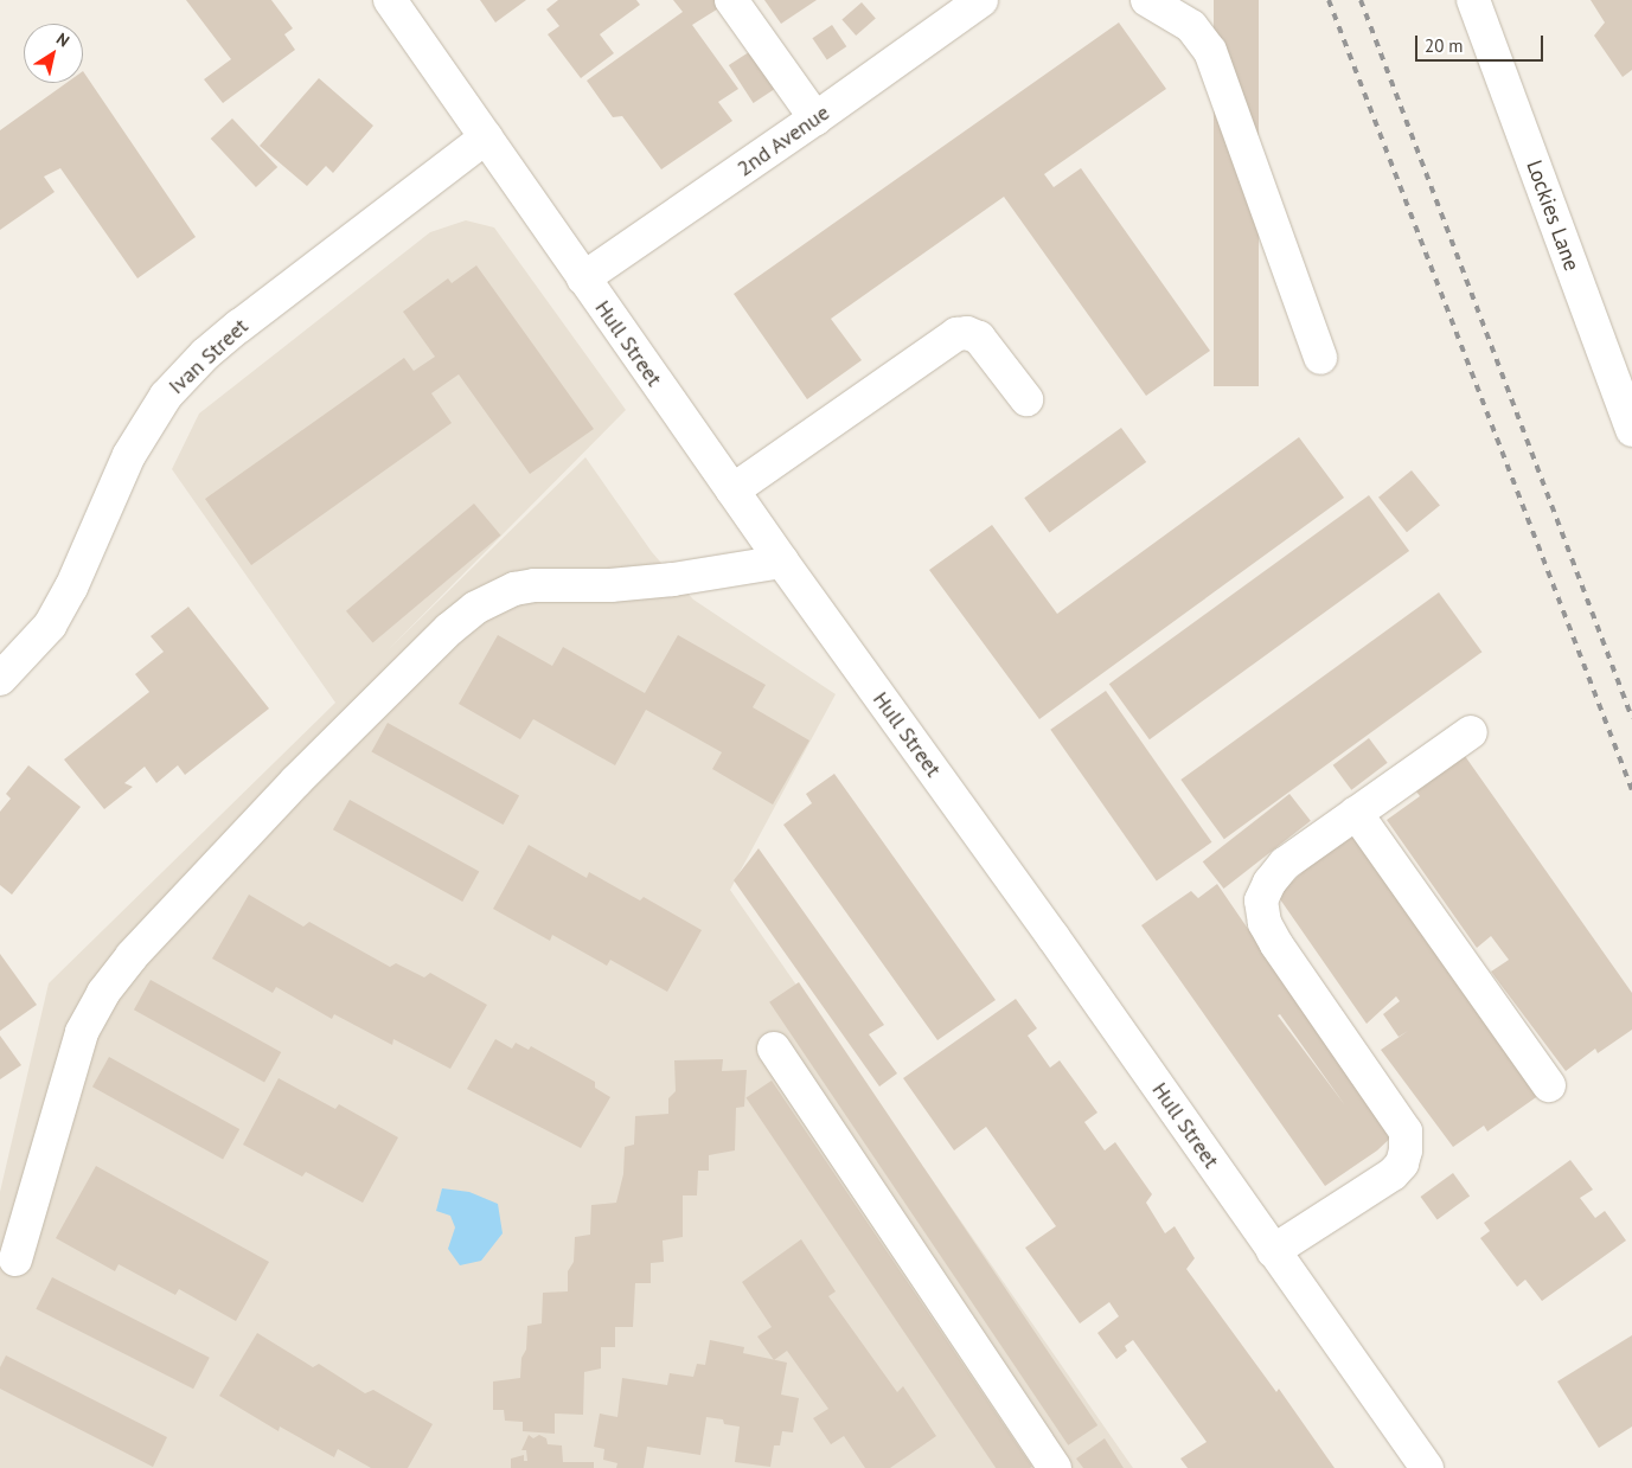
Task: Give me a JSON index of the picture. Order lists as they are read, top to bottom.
{
  "streets": {
    "street": [
      "2nd Avenue",
      "Lockies Lane",
      "Hull Street",
      "Ivan Street"
    ]
  },
  "crossings": [
    ["2nd Avenue", "Hull Street"],
    ["Hull Street", "Ivan Street"]
  ],
  "scale_bar": "20 m",
  "north": "top right"
}
